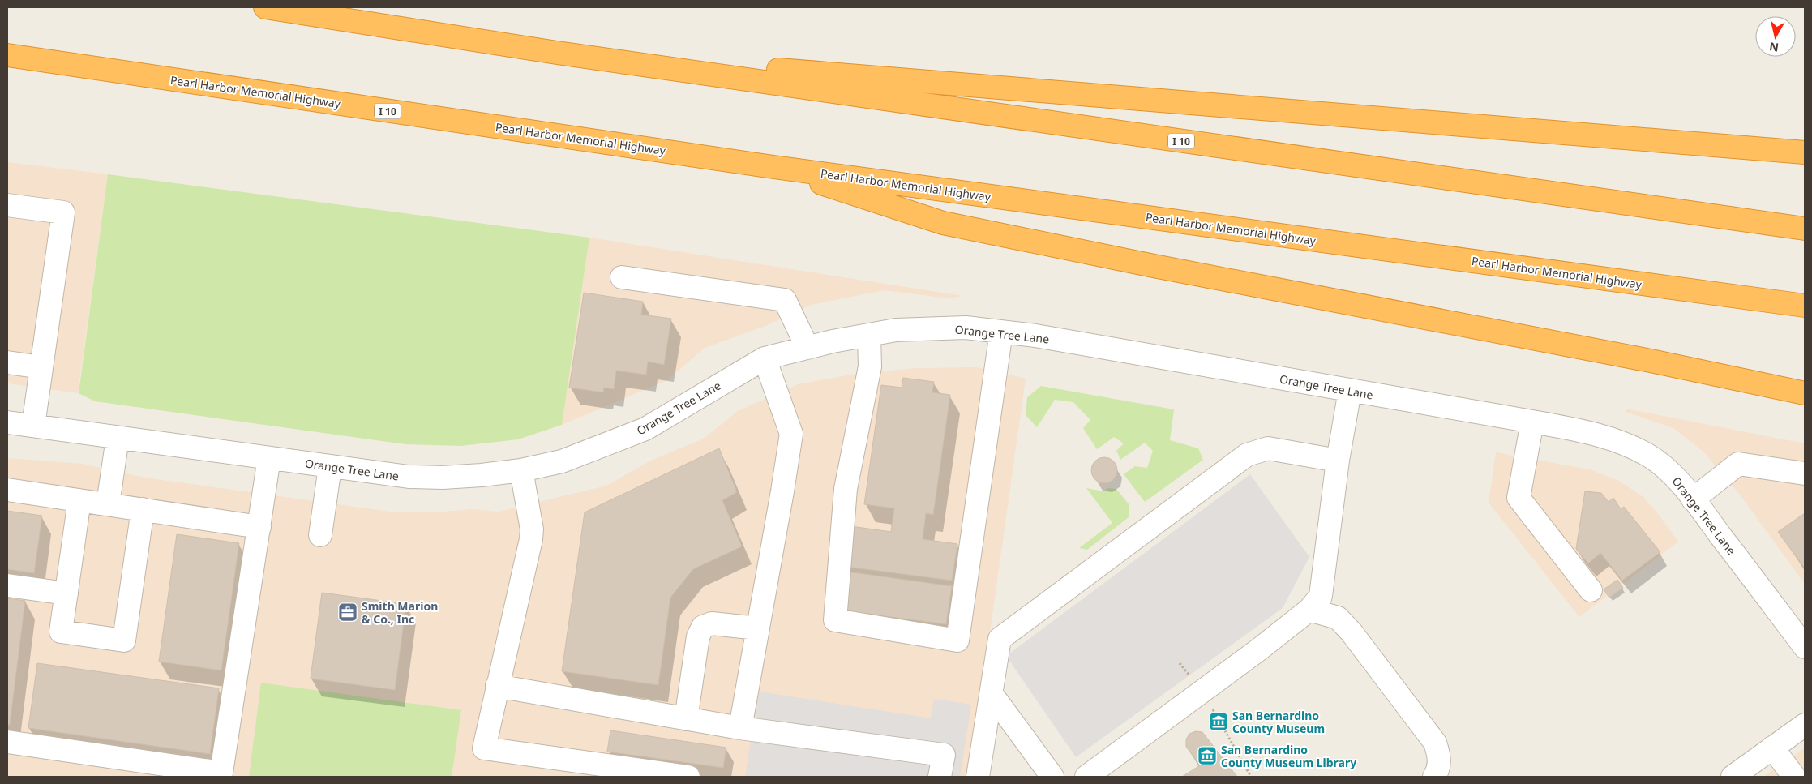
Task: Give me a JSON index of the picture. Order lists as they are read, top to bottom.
{
  "streets": {
    "highway": ["Pearl Harbor Memorial Highway", "I 10"],
    "street": ["Orange Tree Lane"]
  },
  "places": {
    "office": ["Smith Marion & Co., Inc"],
    "museum": ["San Bernardino County Museum", "San Bernardino County Museum Library"]
  },
  "north": "bottom"
}
